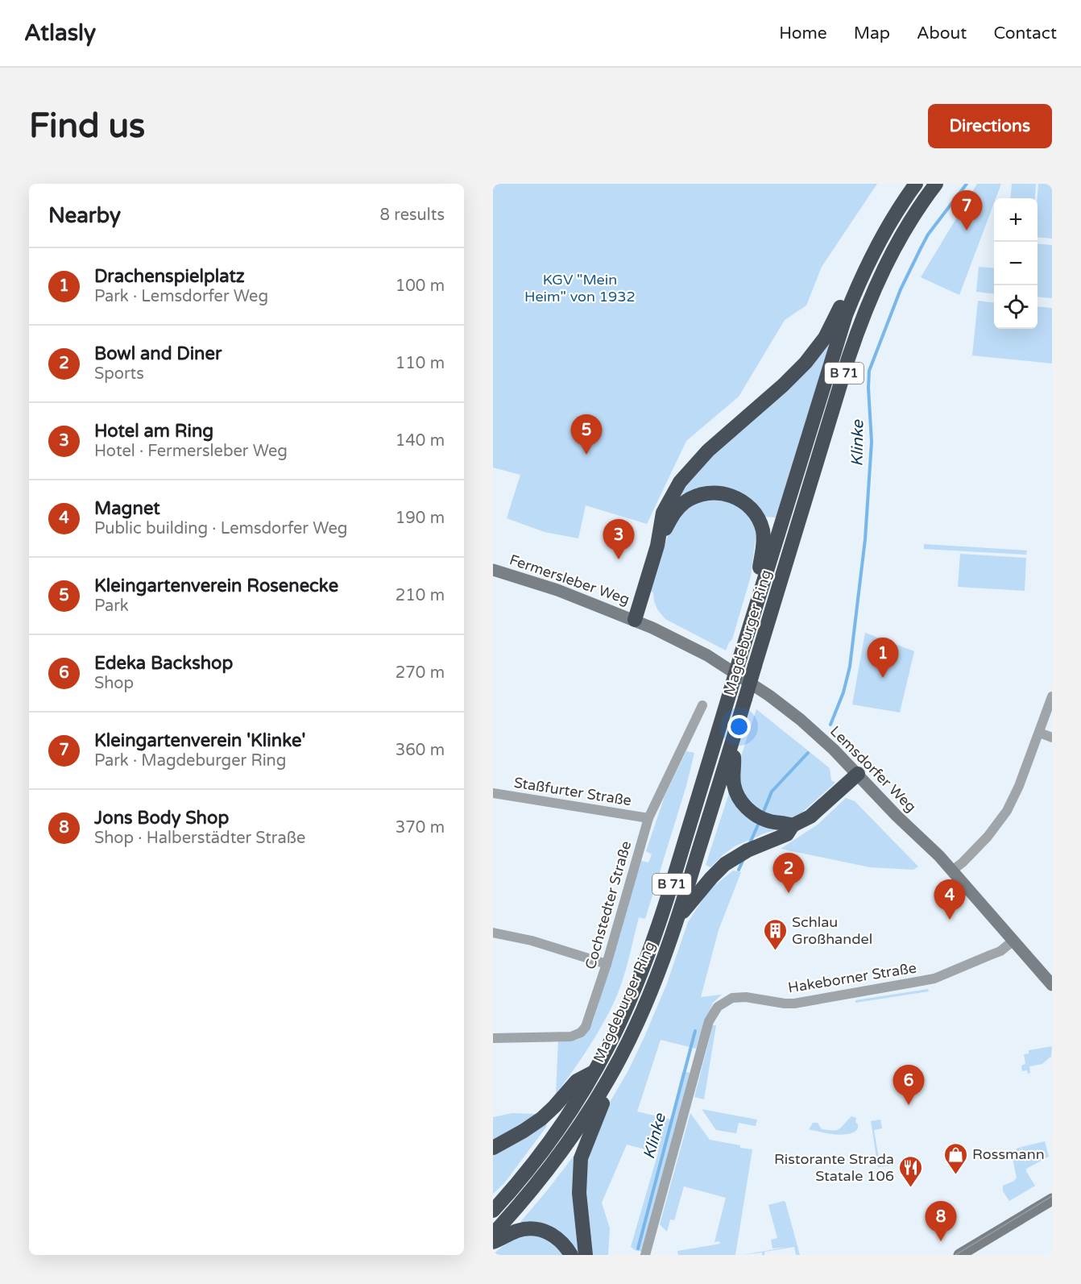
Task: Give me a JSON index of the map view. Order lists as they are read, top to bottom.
{
  "streets": {
    "highway": ["B 71", "Magdeburger Ring"],
    "street": [
      "Fermersleber Weg",
      "Lemsdorfer Weg",
      "Staßfurter Straße",
      "Cochstedter Straße",
      "Hakeborner Straße"
    ]
  },
  "crossings": [
    ["Fermersleber Weg", "Lemsdorfer Weg"],
    ["Lemsdorfer Weg", "Hakeborner Straße"],
    ["Staßfurter Straße", "Cochstedter Straße"]
  ],
  "water": ["Klinke"],
  "parks": ["KGV \"Mein Heim\" von 1932"],
  "places": {
    "building": ["Schlau Großhandel"],
    "shop": ["Rossmann"],
    "restaurant": ["Ristorante Strada Statale 106"]
  },
  "page": {
    "header": "Atlasly",
    "nav": [
      "Home",
      "Map",
      "About",
      "Contact"
    ],
    "buttons": "Directions",
    "title": "Find us",
    "heading": ["Nearby", "8 results"],
    "pins": [
      "7",
      "5",
      "3",
      "1",
      "2",
      "4",
      "6",
      "8"
    ],
    "map_buttons": ["+", "−"],
    "list": [
      {
        "mark": "1",
        "name": "Drachenspielplatz",
        "note": "Park · Lemsdorfer Weg",
        "value": "100 m"
      },
      {
        "mark": "2",
        "name": "Bowl and Diner",
        "note": "Sports",
        "value": "110 m"
      },
      {
        "mark": "3",
        "name": "Hotel am Ring",
        "note": "Hotel · Fermersleber Weg",
        "value": "140 m"
      },
      {
        "mark": "4",
        "name": "Magnet",
        "note": "Public building · Lemsdorfer Weg",
        "value": "190 m"
      },
      {
        "mark": "5",
        "name": "Kleingartenverein Rosenecke",
        "note": "Park",
        "value": "210 m"
      },
      {
        "mark": "6",
        "name": "Edeka Backshop",
        "note": "Shop",
        "value": "270 m"
      },
      {
        "mark": "7",
        "name": "Kleingartenverein 'Klinke'",
        "note": "Park · Magdeburger Ring",
        "value": "360 m"
      },
      {
        "mark": "8",
        "name": "Jons Body Shop",
        "note": "Shop · Halberstädter Straße",
        "value": "370 m"
      }
    ]
  }
}
